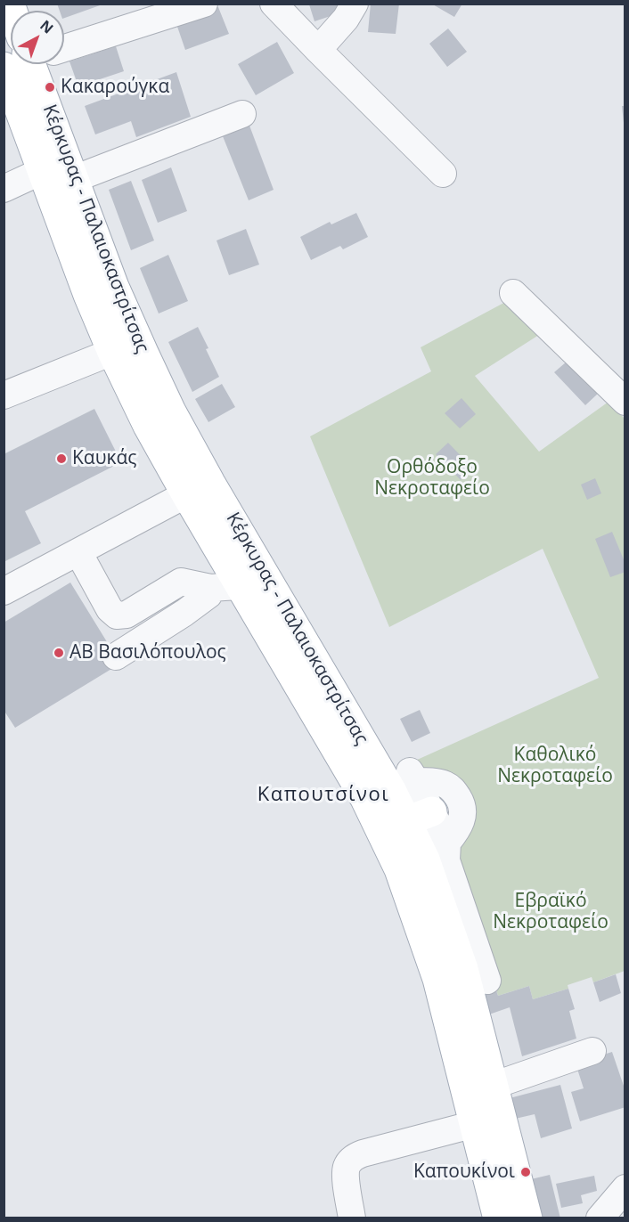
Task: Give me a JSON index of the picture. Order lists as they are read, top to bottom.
{
  "streets": {
    "main road": ["Κέρκυρας - Παλαιοκαστρίτσας"]
  },
  "districts": ["Καπουτσίνοι"],
  "parks": ["Ορθόδοξο Νεκροταφείο", "Καθολικό Νεκροταφείο", "Εβραϊκό Νεκροταφείο"],
  "places": [
    "Κακαρούγκα",
    "Καυκάς",
    "ΑΒ Βασιλόπουλος",
    "Καπουκίνοι"
  ],
  "north": "top right"
}
